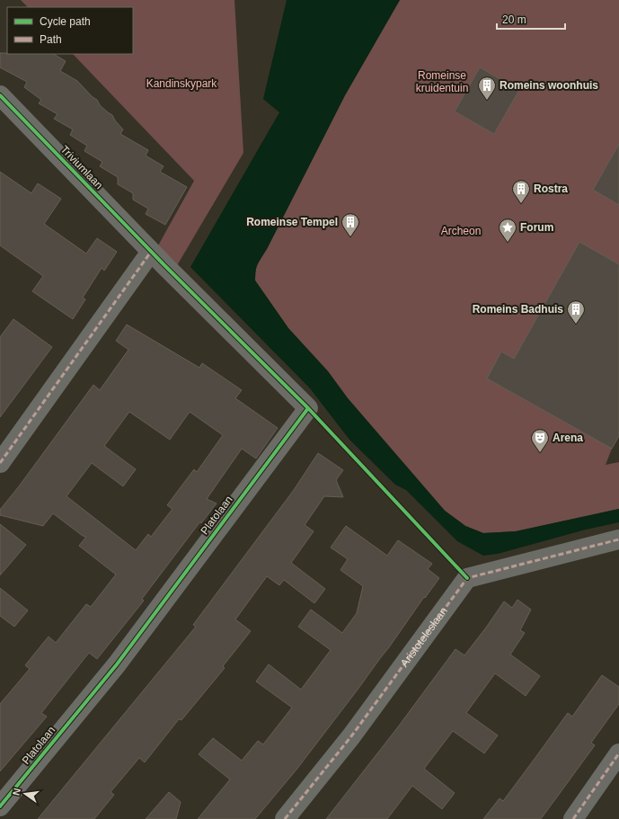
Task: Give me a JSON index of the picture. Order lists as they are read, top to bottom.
{
  "streets": {
    "street": ["Triviumlaan", "Platolaan", "Aristoteleslaan"]
  },
  "crossings": [
    ["Triviumlaan", "Platolaan"]
  ],
  "parks": ["Romeinse kruidentuin", "Kandinskypark", "Archeon"],
  "places": {
    "building": [
      "Romeins woonhuis",
      "Rostra",
      "Romeinse Tempel",
      "Romeins Badhuis"
    ],
    "place": ["Forum"],
    "theatre": ["Arena"]
  },
  "legend": ["Cycle path", "Path"],
  "scale_bar": "20 m",
  "north": "left"
}
